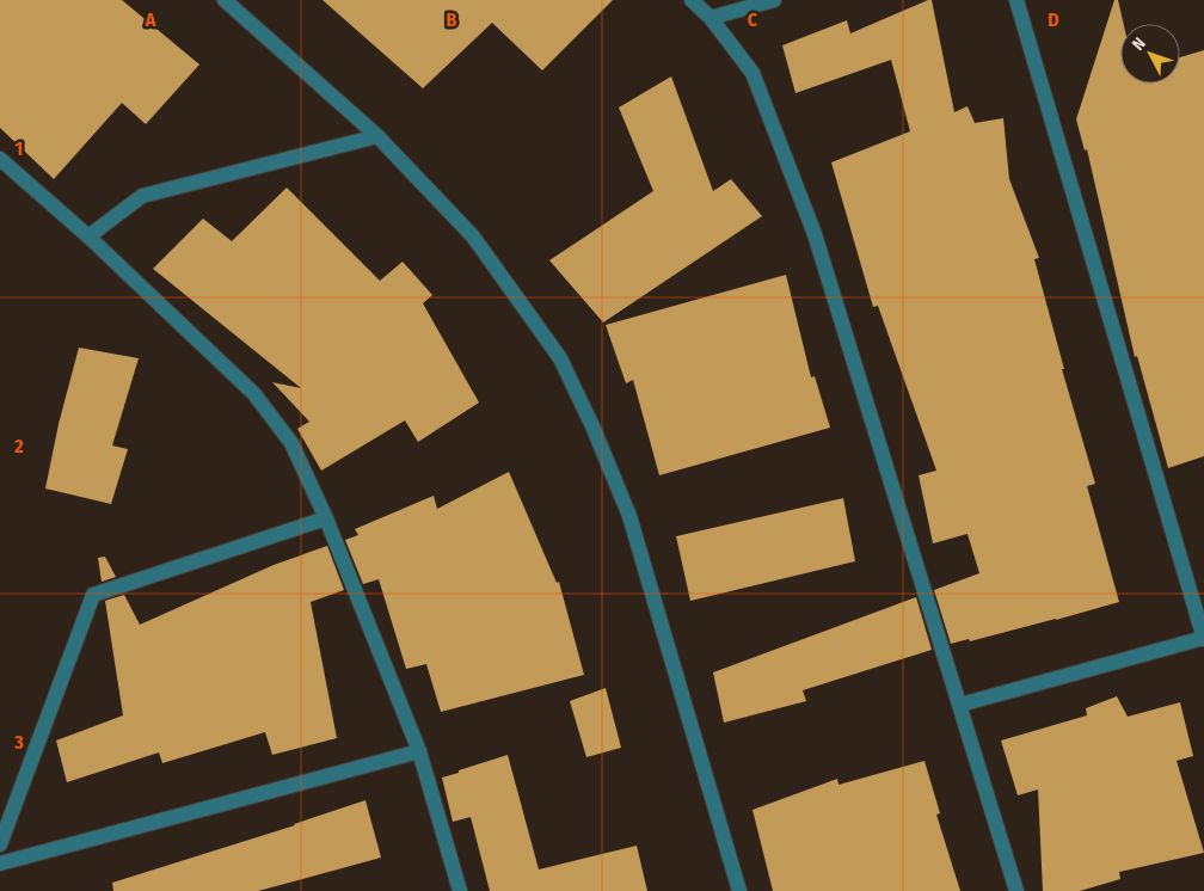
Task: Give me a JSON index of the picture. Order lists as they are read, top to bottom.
{
  "north": "top left",
  "grid": {
    "columns": [
      "A",
      "B",
      "C",
      "D"
    ],
    "rows": ["1", "2", "3"]
  }
}
